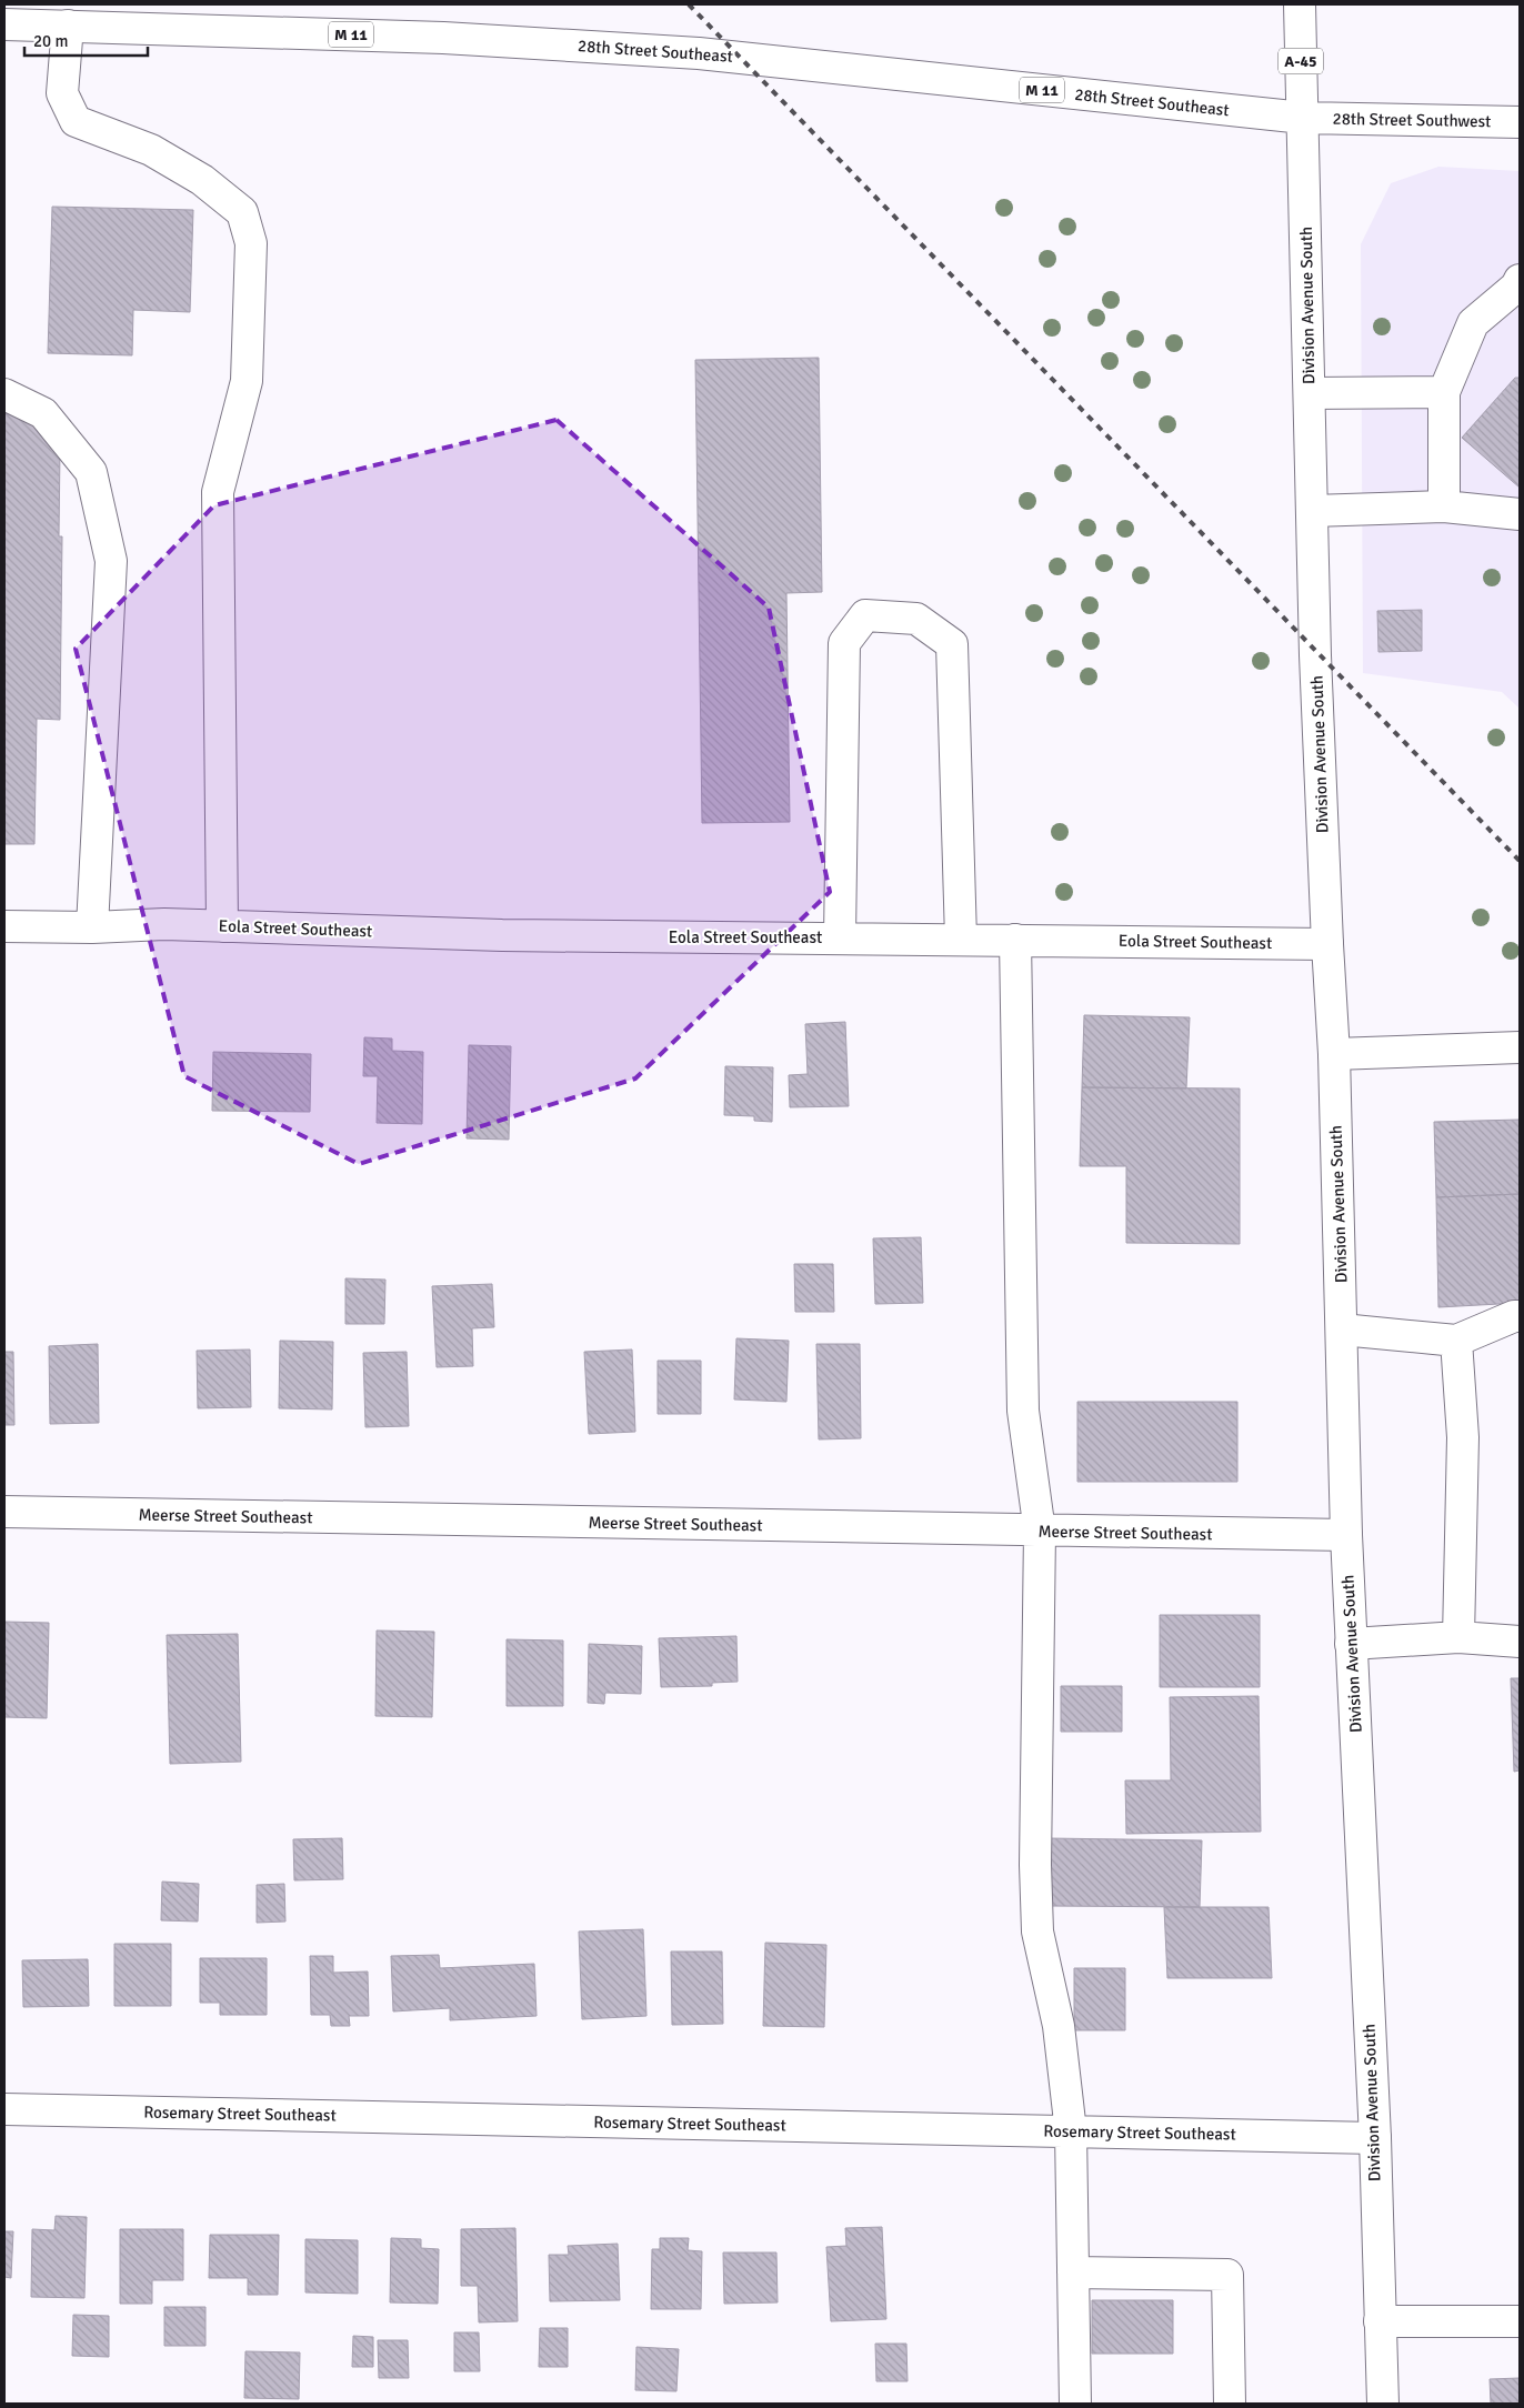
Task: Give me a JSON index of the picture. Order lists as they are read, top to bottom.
{
  "streets": {
    "main road": [
      "M 11",
      "28th Street Southeast",
      "A-45",
      "28th Street Southwest",
      "Division Avenue South",
      "Eola Street Southeast",
      "Meerse Street Southeast",
      "Rosemary Street Southeast"
    ]
  },
  "crossings": [
    ["28th Street Southeast", "28th Street Southwest"],
    ["28th Street Southeast", "Division Avenue South"],
    ["28th Street Southwest", "Division Avenue South"],
    ["Division Avenue South", "Eola Street Southeast"],
    ["Division Avenue South", "Meerse Street Southeast"],
    ["Division Avenue South", "Rosemary Street Southeast"]
  ],
  "scale_bar": "20 m"
}
